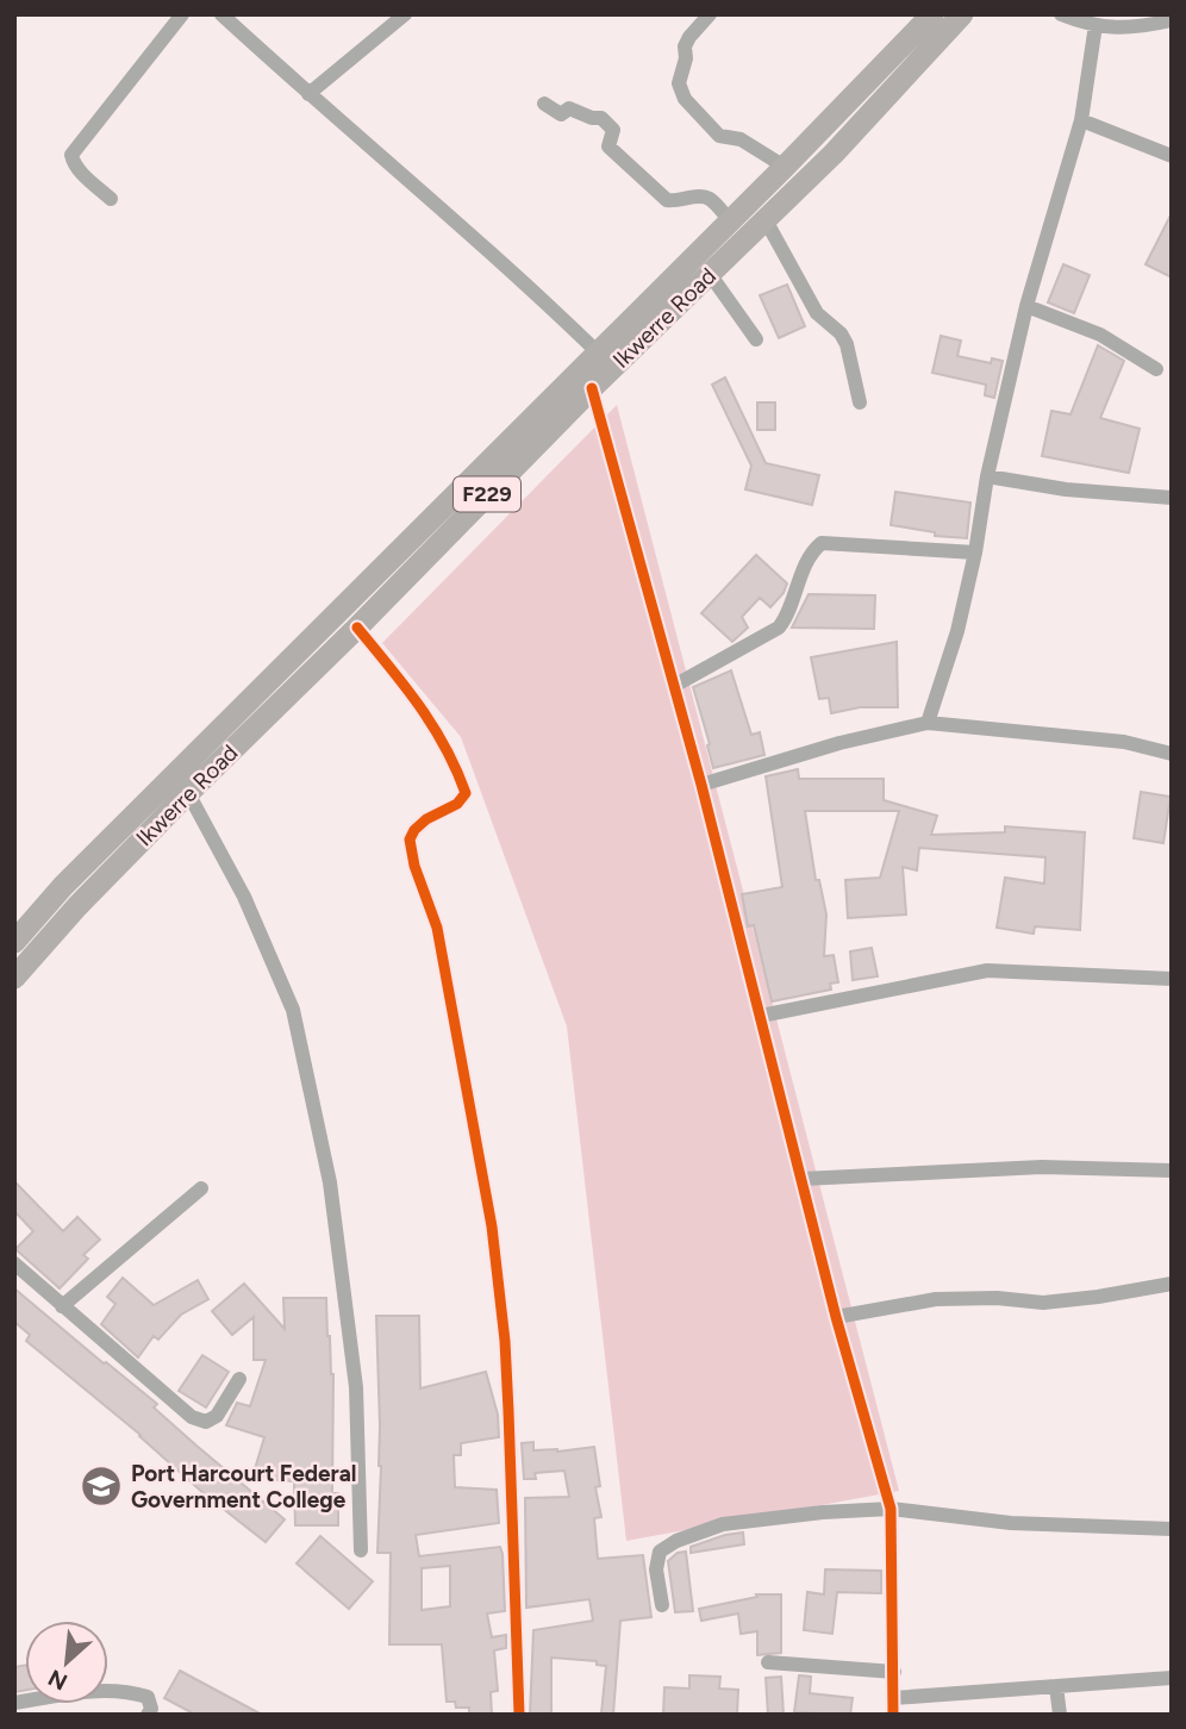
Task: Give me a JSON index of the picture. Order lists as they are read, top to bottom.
{
  "streets": {
    "main road": ["Ikwerre Road", "F229"]
  },
  "places": {
    "school or university": ["Port Harcourt Federal Government College"]
  },
  "north": "bottom left"
}
